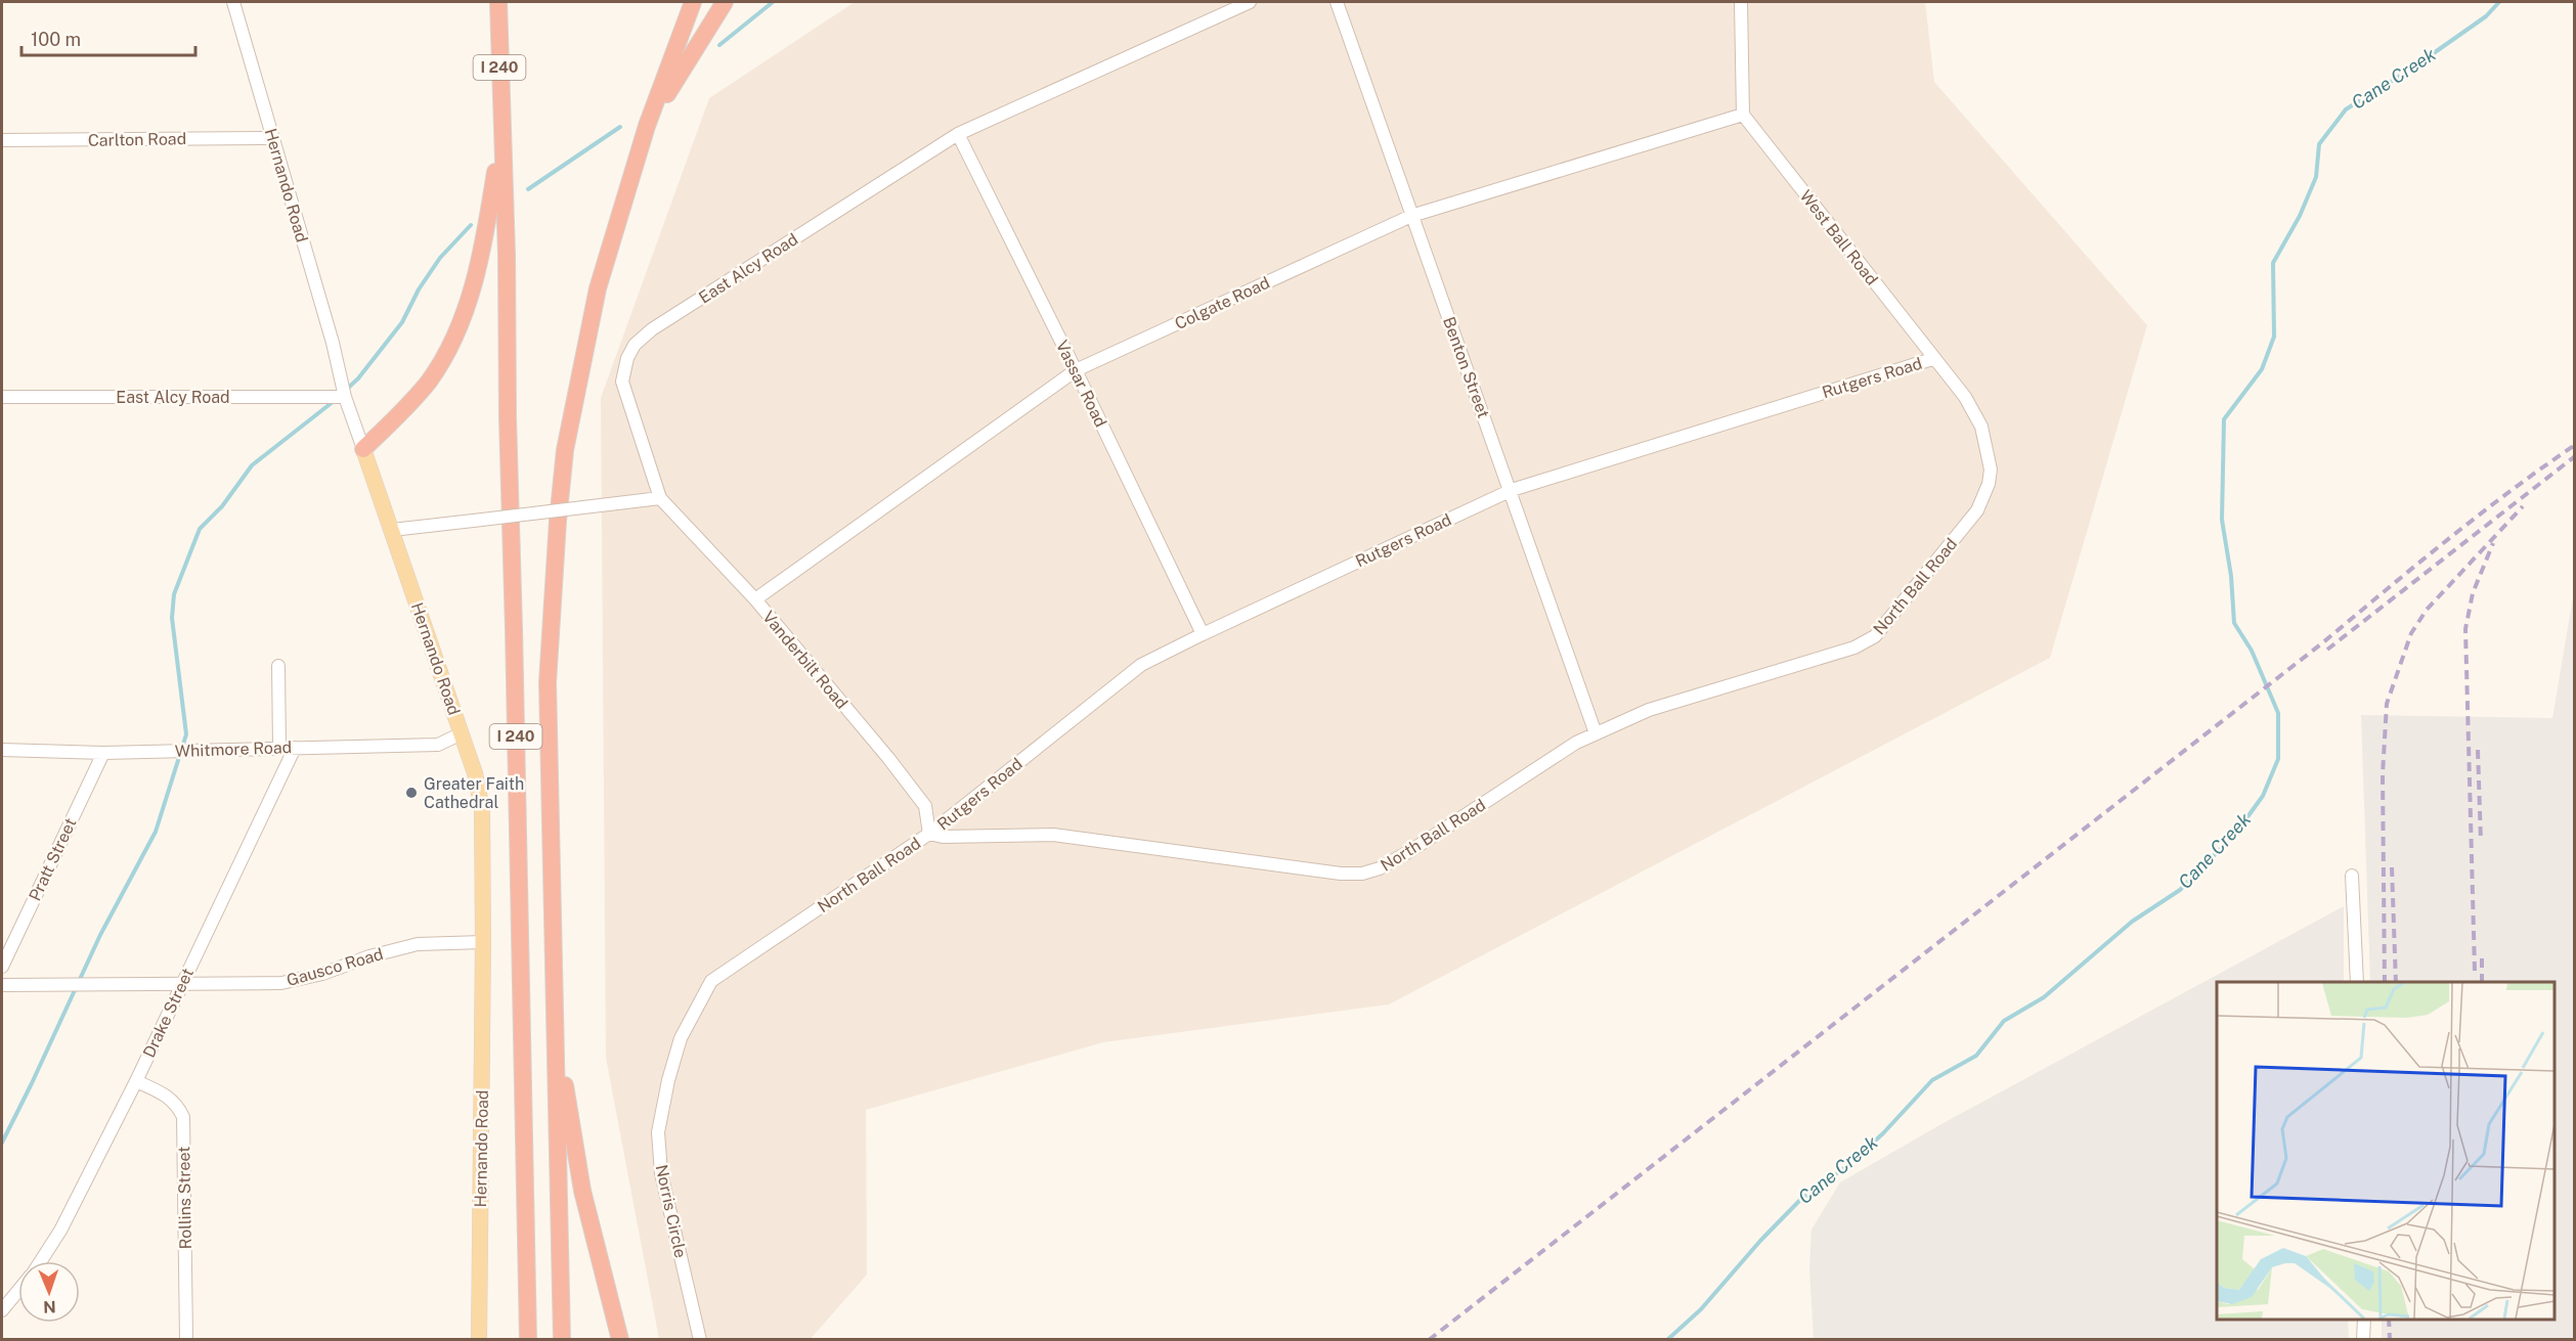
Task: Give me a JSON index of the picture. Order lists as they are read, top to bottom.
{
  "streets": {
    "highway": ["I 240"],
    "main road": ["Hernando Road"],
    "street": [
      "Carlton Road",
      "West Ball Road",
      "East Alcy Road",
      "Colgate Road",
      "Benton Street",
      "Rutgers Road",
      "Vassar Road",
      "North Ball Road",
      "Vanderbilt Road",
      "Whitmore Road",
      "Pratt Street",
      "Gausco Road",
      "Drake Street",
      "Rollins Street",
      "Norris Circle"
    ]
  },
  "crossings": [
    ["Carlton Road", "Hernando Road"],
    ["Hernando Road", "East Alcy Road"],
    ["Hernando Road", "Whitmore Road"],
    ["Hernando Road", "Gausco Road"],
    ["West Ball Road", "Colgate Road"],
    ["West Ball Road", "Rutgers Road"],
    ["West Ball Road", "North Ball Road"],
    ["East Alcy Road", "Vassar Road"],
    ["East Alcy Road", "Vanderbilt Road"],
    ["Colgate Road", "Benton Street"],
    ["Colgate Road", "Vassar Road"],
    ["Colgate Road", "Vanderbilt Road"],
    ["Benton Street", "Rutgers Road"],
    ["Benton Street", "North Ball Road"],
    ["Rutgers Road", "Vassar Road"],
    ["Rutgers Road", "North Ball Road"],
    ["Rutgers Road", "Vanderbilt Road"],
    ["North Ball Road", "Vanderbilt Road"],
    ["North Ball Road", "Norris Circle"],
    ["Whitmore Road", "Pratt Street"],
    ["Whitmore Road", "Drake Street"],
    ["Gausco Road", "Drake Street"],
    ["Drake Street", "Rollins Street"]
  ],
  "water": ["Cane Creek"],
  "places": ["Greater Faith Cathedral"],
  "scale_bar": "100 m",
  "north": "bottom"
}
